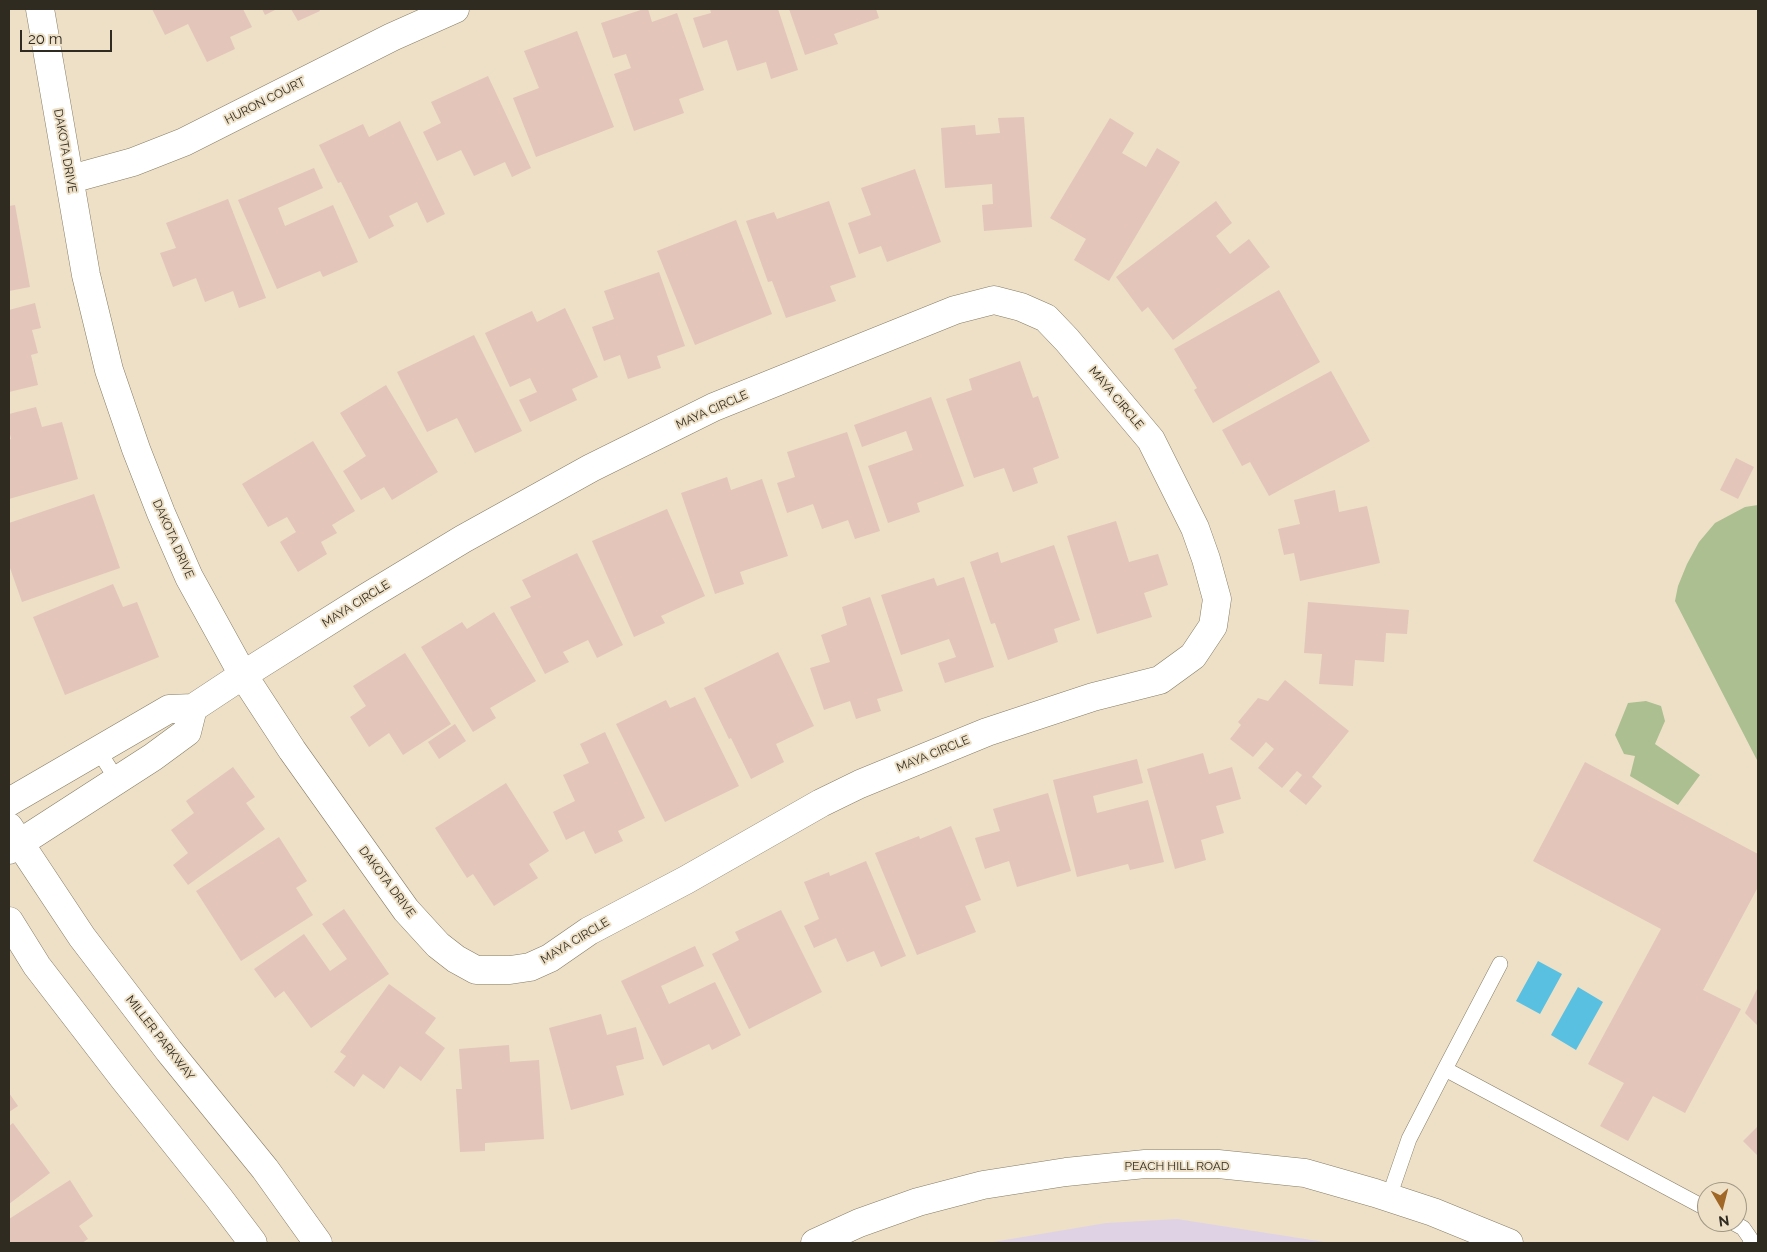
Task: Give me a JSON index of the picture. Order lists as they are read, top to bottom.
{
  "streets": {
    "street": [
      "HURON COURT",
      "DAKOTA DRIVE",
      "MAYA CIRCLE",
      "MILLER PARKWAY",
      "PEACH HILL ROAD"
    ]
  },
  "crossings": [
    ["HURON COURT", "DAKOTA DRIVE"],
    ["DAKOTA DRIVE", "MAYA CIRCLE"]
  ],
  "scale_bar": "20 m",
  "north": "bottom"
}
